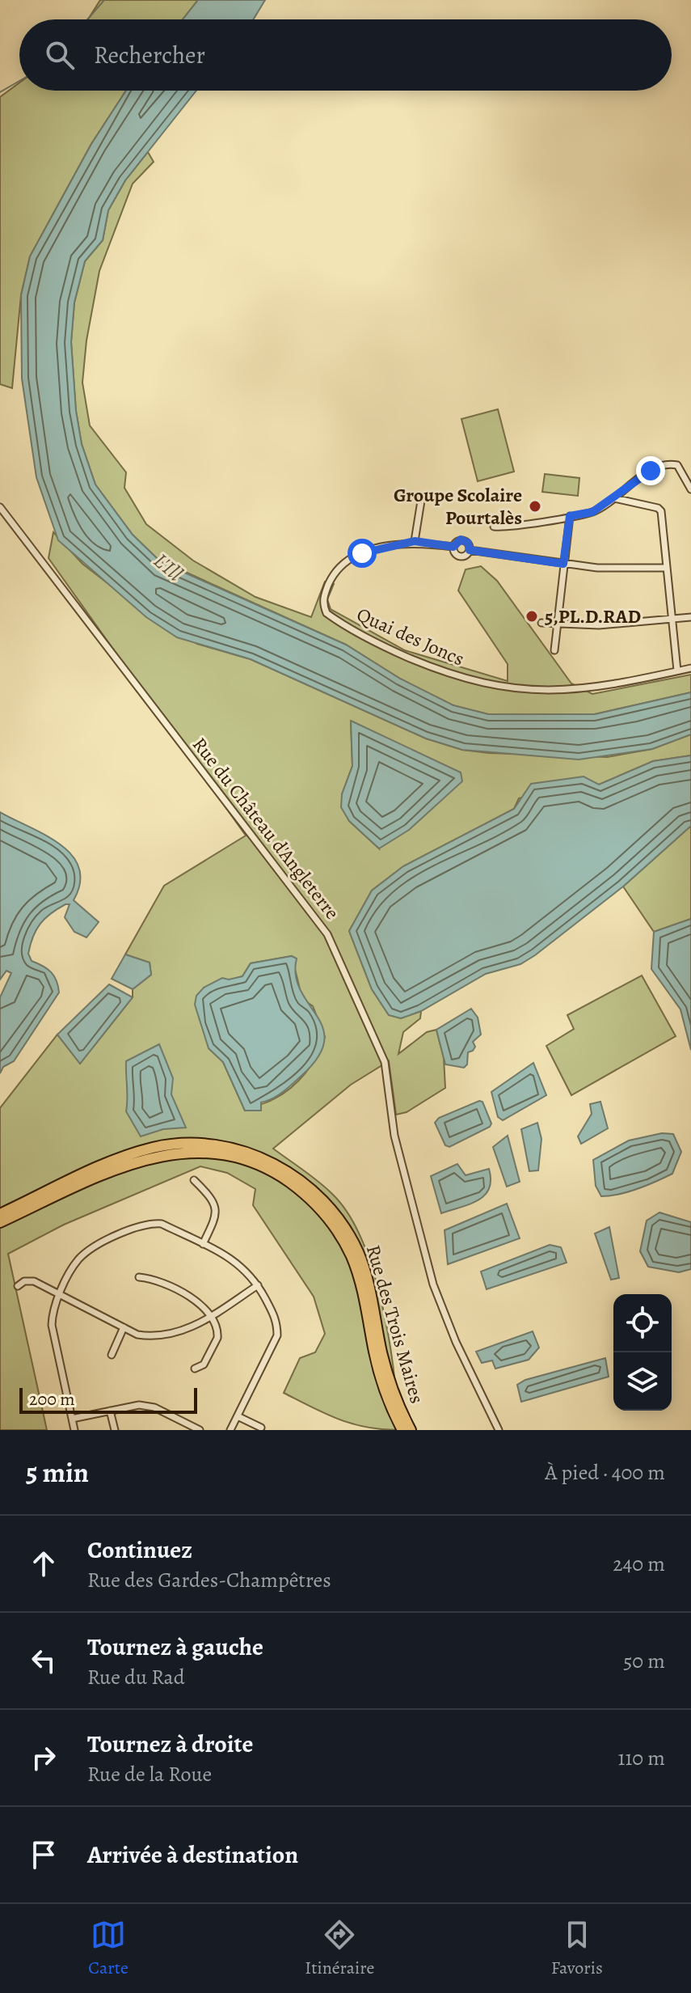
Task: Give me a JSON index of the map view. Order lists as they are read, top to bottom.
{
  "streets": {
    "main road": ["Rue des Trois Maires"],
    "street": ["Quai des Joncs", "Rue du Château d'Angleterre"]
  },
  "water": ["L'Ill"],
  "places": ["Groupe Scolaire Pourtalès", "5,PL.D.RAD"],
  "scale_bar": "200 m",
  "page": {
    "search": "Rechercher",
    "scale": "200 m",
    "heading": ["5 min", "À pied · 400 m"],
    "list": [
      ["Continuez", "Rue des Gardes-Champêtres", "240 m"],
      ["Tournez à gauche", "Rue du Rad", "50 m"],
      ["Tournez à droite", "Rue de la Roue", "110 m"],
      "Arrivée à destination"
    ],
    "nav": ["Carte", "Itinéraire", "Favoris"]
  }
}
